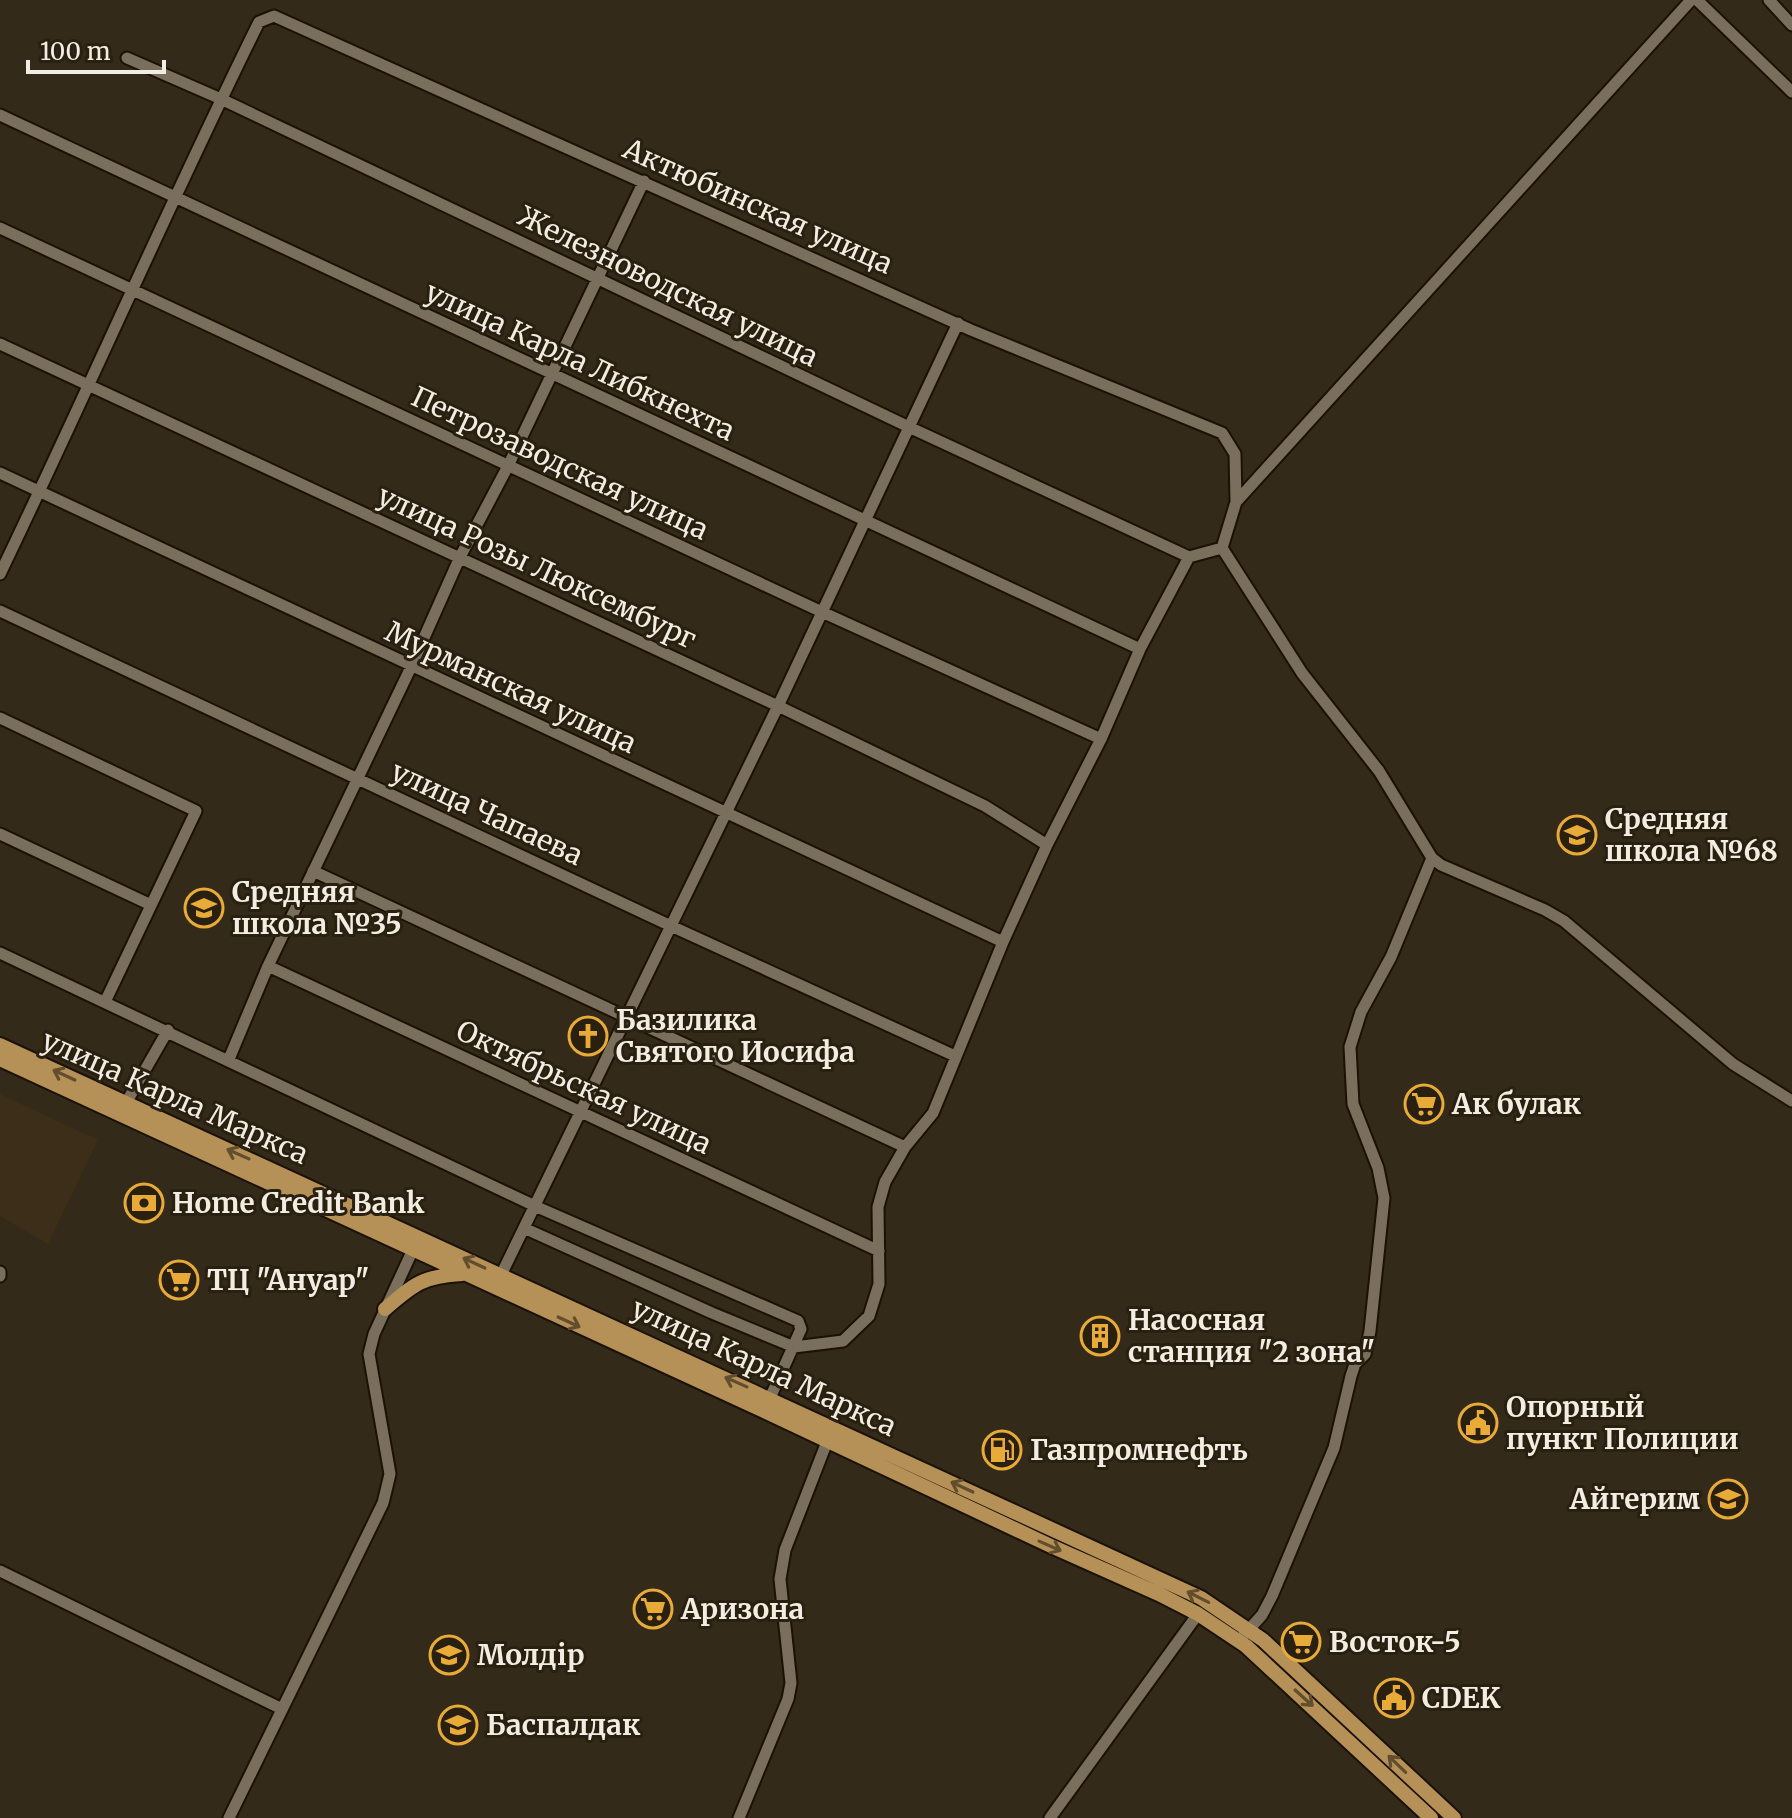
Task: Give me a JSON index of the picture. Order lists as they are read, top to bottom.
{
  "streets": {
    "main road": ["улица Карла Маркса"],
    "street": [
      "Актюбинская улица",
      "Железноводская улица",
      "улица Карла Либкнехта",
      "Петрозаводская улица",
      "улица Розы Люксембург",
      "Мурманская улица",
      "улица Чапаева",
      "Октябрьская улица"
    ]
  },
  "crossings": [
    ["Актюбинская улица", "Железноводская улица"]
  ],
  "places": {
    "school or university": [
      "Средняя школа №68",
      "Средняя школа №35",
      "Айгерим",
      "Молдiр",
      "Баспалдак"
    ],
    "church": ["Базилика Святого Иосифа"],
    "supermarket": [
      "Ак булак",
      "ТЦ \"Ануар\"",
      "Аризона",
      "Восток-5"
    ],
    "bank": ["Home Credit Bank"],
    "building": ["Насосная станция \"2 зона\""],
    "public building": ["Опорный пункт Полиции", "CDEK"],
    "fuel station": ["Газпромнефть"]
  },
  "scale_bar": "100 m"
}
